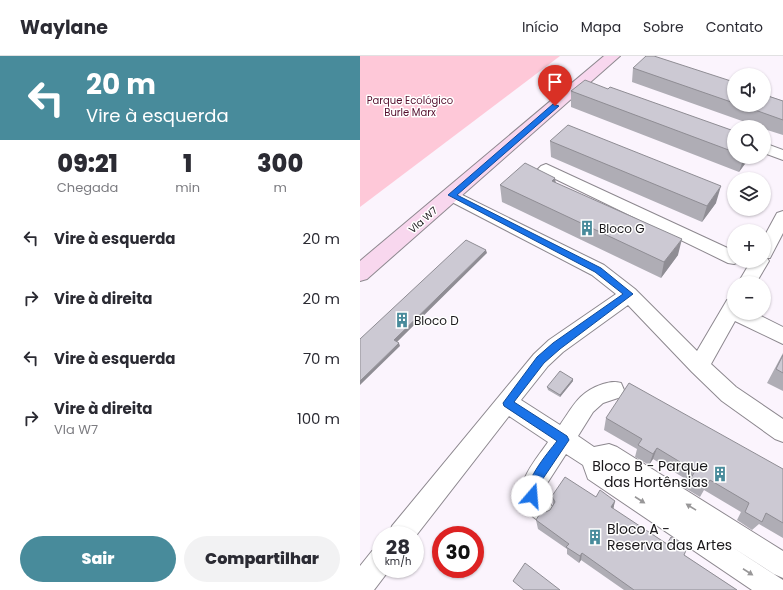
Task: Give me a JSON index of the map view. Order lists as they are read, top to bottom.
{
  "streets": {
    "main road": ["Vla W7"]
  },
  "parks": ["Parque Ecológico Burle Marx"],
  "places": {
    "building": [
      "Bloco G",
      "Bloco D",
      "Bloco B - Parque das Hortênsias",
      "Bloco A - Reserva das Artes"
    ]
  },
  "page": {
    "header": "Waylane",
    "nav": [
      "Início",
      "Mapa",
      "Sobre",
      "Contato"
    ],
    "turn": ["20 m", "Vire à esquerda"],
    "map_buttons": ["+", "−"],
    "eta": [
      "09:21",
      "Chegada",
      "1",
      "min",
      "300",
      "m"
    ],
    "list": [
      {
        "name": "Vire à esquerda",
        "value": "20 m"
      },
      {
        "name": "Vire à direita",
        "value": "20 m"
      },
      {
        "name": "Vire à esquerda",
        "value": "70 m"
      },
      {
        "name": "Vire à direita",
        "note": "Vla W7",
        "value": "100 m"
      }
    ],
    "speed": "28 km/h",
    "limit": "30",
    "buttons": ["Sair", "Compartilhar"]
  }
}
